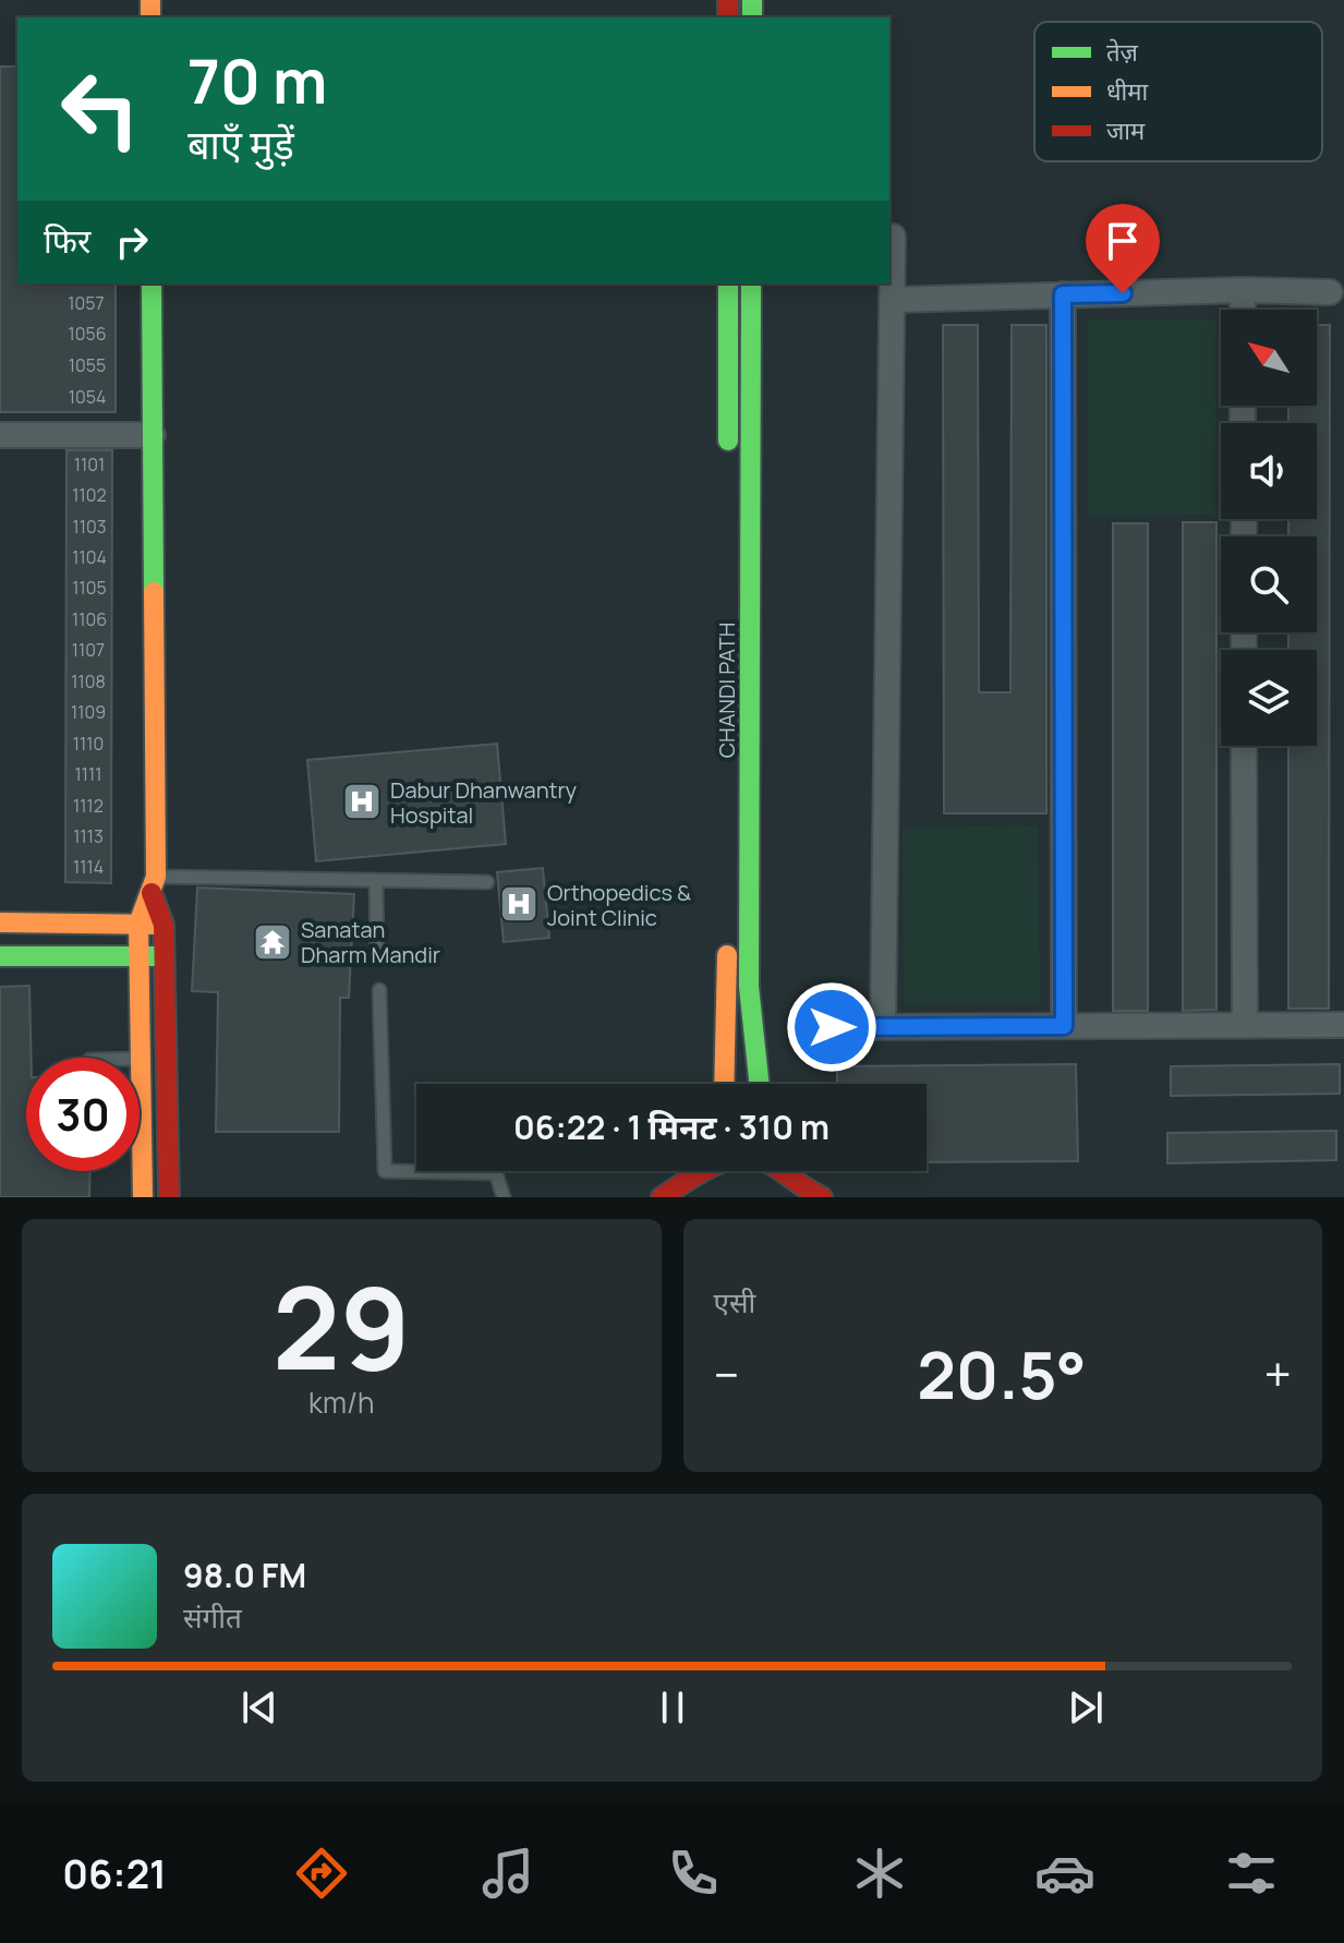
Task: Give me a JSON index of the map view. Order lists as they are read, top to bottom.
{
  "streets": {
    "street": ["CHANDI PATH"]
  },
  "places": {
    "hospital": ["Dabur Dhanwantry Hospital", "Orthopedics & Joint Clinic"],
    "temple": ["Sanatan Dharm Mandir"]
  },
  "house_numbers": [
    "1057",
    "1056",
    "1055",
    "1054",
    "1101",
    "1102",
    "1103",
    "1104",
    "1105",
    "1106",
    "1107",
    "1108",
    "1109",
    "1110",
    "1111",
    "1112",
    "1113",
    "1114"
  ],
  "legend": ["तेज़", "धीमा", "जाम"],
  "north": "top left",
  "page": {
    "turn": ["70 m", "बाएँ मुड़ें"],
    "then": "फिर",
    "limit": "30",
    "trip": "06:22 · 1 मिनट · 310 m",
    "tile": [
      ["29", "km/h"],
      "एसी"
    ],
    "heat": ["−", "20.5°", "+"],
    "song": ["98.0 FM", "संगीत"],
    "tabs": "06:21"
  }
}
